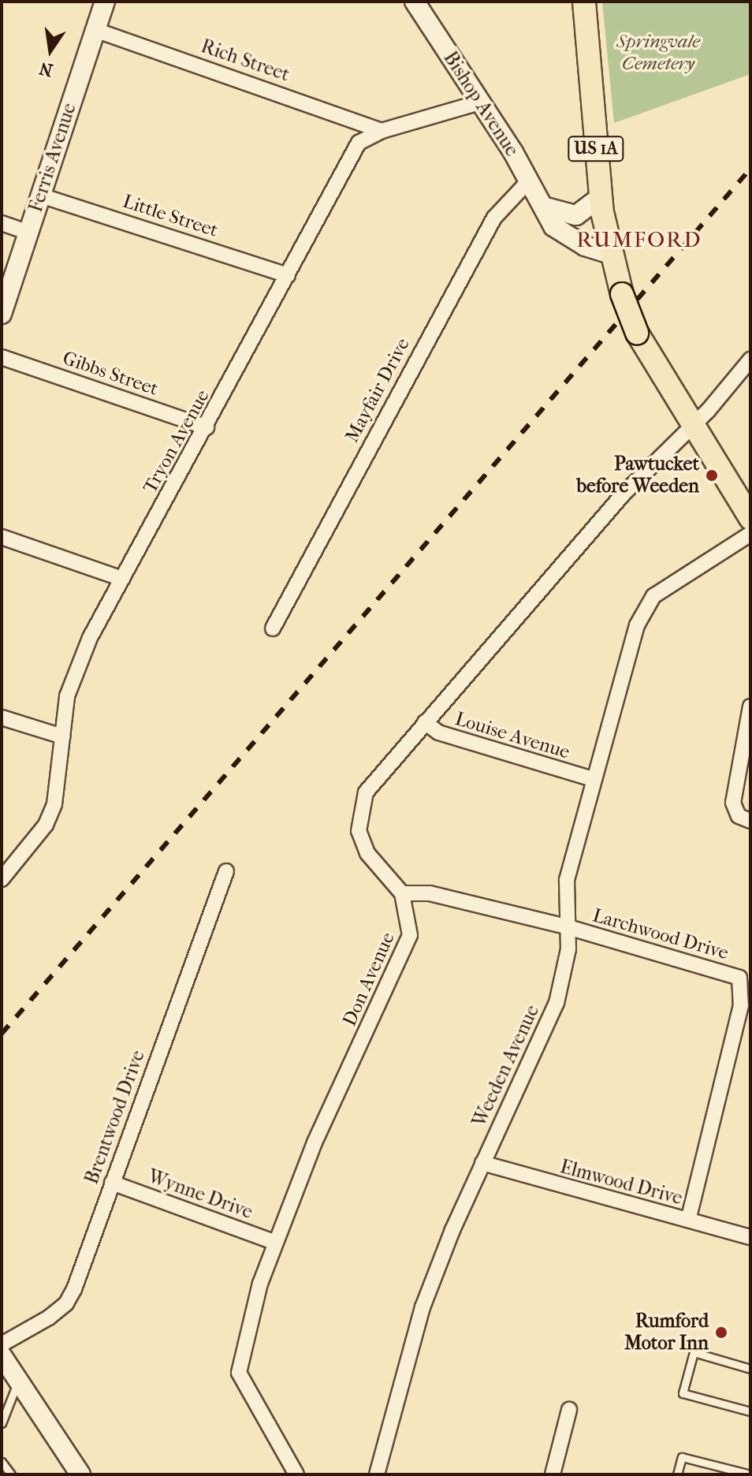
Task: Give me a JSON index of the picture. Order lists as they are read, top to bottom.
{
  "streets": {
    "main road": ["US 1A"],
    "street": [
      "Rich Street",
      "Bishop Avenue",
      "Ferris Avenue",
      "Little Street",
      "Gibbs Street",
      "Mayfair Drive",
      "Tryon Avenue",
      "Louise Avenue",
      "Larchwood Drive",
      "Don Avenue",
      "Weeden Avenue",
      "Brentwood Drive",
      "Elmwood Drive",
      "Wynne Drive"
    ]
  },
  "crossings": [
    ["Rich Street", "Ferris Avenue"],
    ["Rich Street", "Tryon Avenue"],
    ["Bishop Avenue", "US 1A"],
    ["Bishop Avenue", "Mayfair Drive"],
    ["Bishop Avenue", "Tryon Avenue"],
    ["Ferris Avenue", "Little Street"],
    ["Little Street", "Tryon Avenue"],
    ["Gibbs Street", "Tryon Avenue"],
    ["Louise Avenue", "Weeden Avenue"],
    ["Larchwood Drive", "Don Avenue"],
    ["Larchwood Drive", "Weeden Avenue"],
    ["Larchwood Drive", "Elmwood Drive"],
    ["Don Avenue", "Wynne Drive"],
    ["Weeden Avenue", "Elmwood Drive"],
    ["Brentwood Drive", "Wynne Drive"]
  ],
  "districts": ["RUMFORD"],
  "parks": ["Springvale Cemetery"],
  "places": ["Pawtucket before Weeden", "Rumford Motor Inn"],
  "north": "bottom"
}
